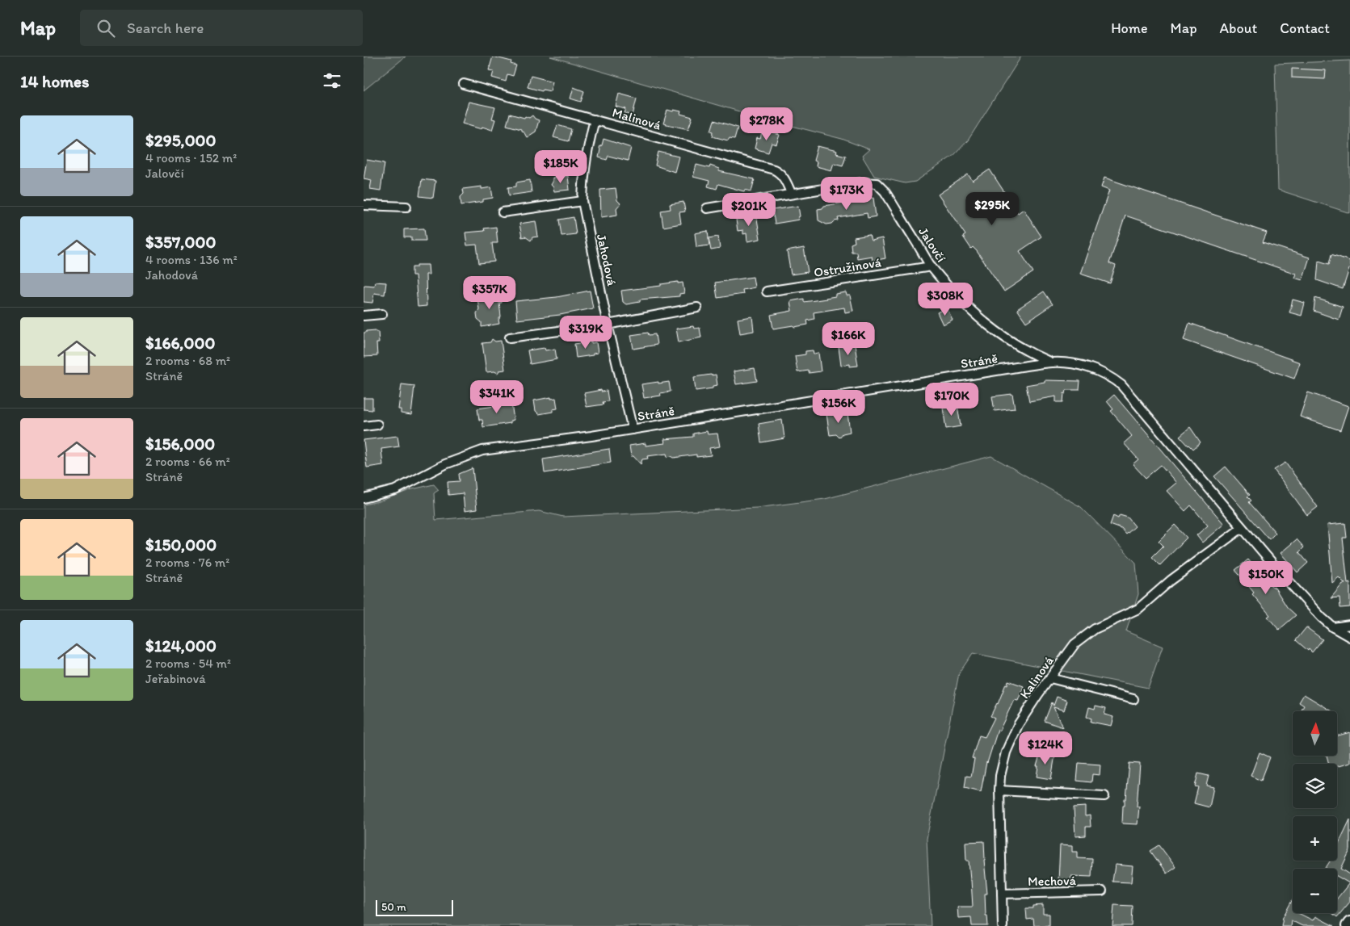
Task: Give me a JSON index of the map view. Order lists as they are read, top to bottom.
{
  "streets": {
    "street": [
      "Malinová",
      "Jalovčí",
      "Jahodová",
      "Ostružinová",
      "Stráně",
      "Kalinová",
      "Mechová"
    ]
  },
  "crossings": [
    ["Malinová", "Jalovčí"],
    ["Malinová", "Jahodová"],
    ["Jalovčí", "Ostružinová"],
    ["Jalovčí", "Stráně"],
    ["Jahodová", "Stráně"],
    ["Stráně", "Kalinová"],
    ["Kalinová", "Mechová"]
  ],
  "scale_bar": "50 m",
  "north": "top",
  "page": {
    "header": "Map",
    "search": "Search here",
    "nav": [
      "Home",
      "Map",
      "About",
      "Contact"
    ],
    "heading": "14 homes",
    "list": [
      {
        "name": "$295,000",
        "note": "4 rooms · 152 m² · Jalovčí"
      },
      {
        "name": "$357,000",
        "note": "4 rooms · 136 m² · Jahodová"
      },
      {
        "name": "$166,000",
        "note": "2 rooms · 68 m² · Stráně"
      },
      {
        "name": "$156,000",
        "note": "2 rooms · 66 m² · Stráně"
      },
      {
        "name": "$150,000",
        "note": "2 rooms · 76 m² · Stráně"
      },
      {
        "name": "$124,000",
        "note": "2 rooms · 54 m² · Jeřabinová"
      }
    ],
    "price": [
      "$278K",
      "$185K",
      "$173K",
      "$295K",
      "$201K",
      "$357K",
      "$308K",
      "$319K",
      "$166K",
      "$341K",
      "$170K",
      "$156K",
      "$150K",
      "$124K"
    ],
    "map_buttons": ["+", "−"],
    "scale": "50 m"
  }
}
